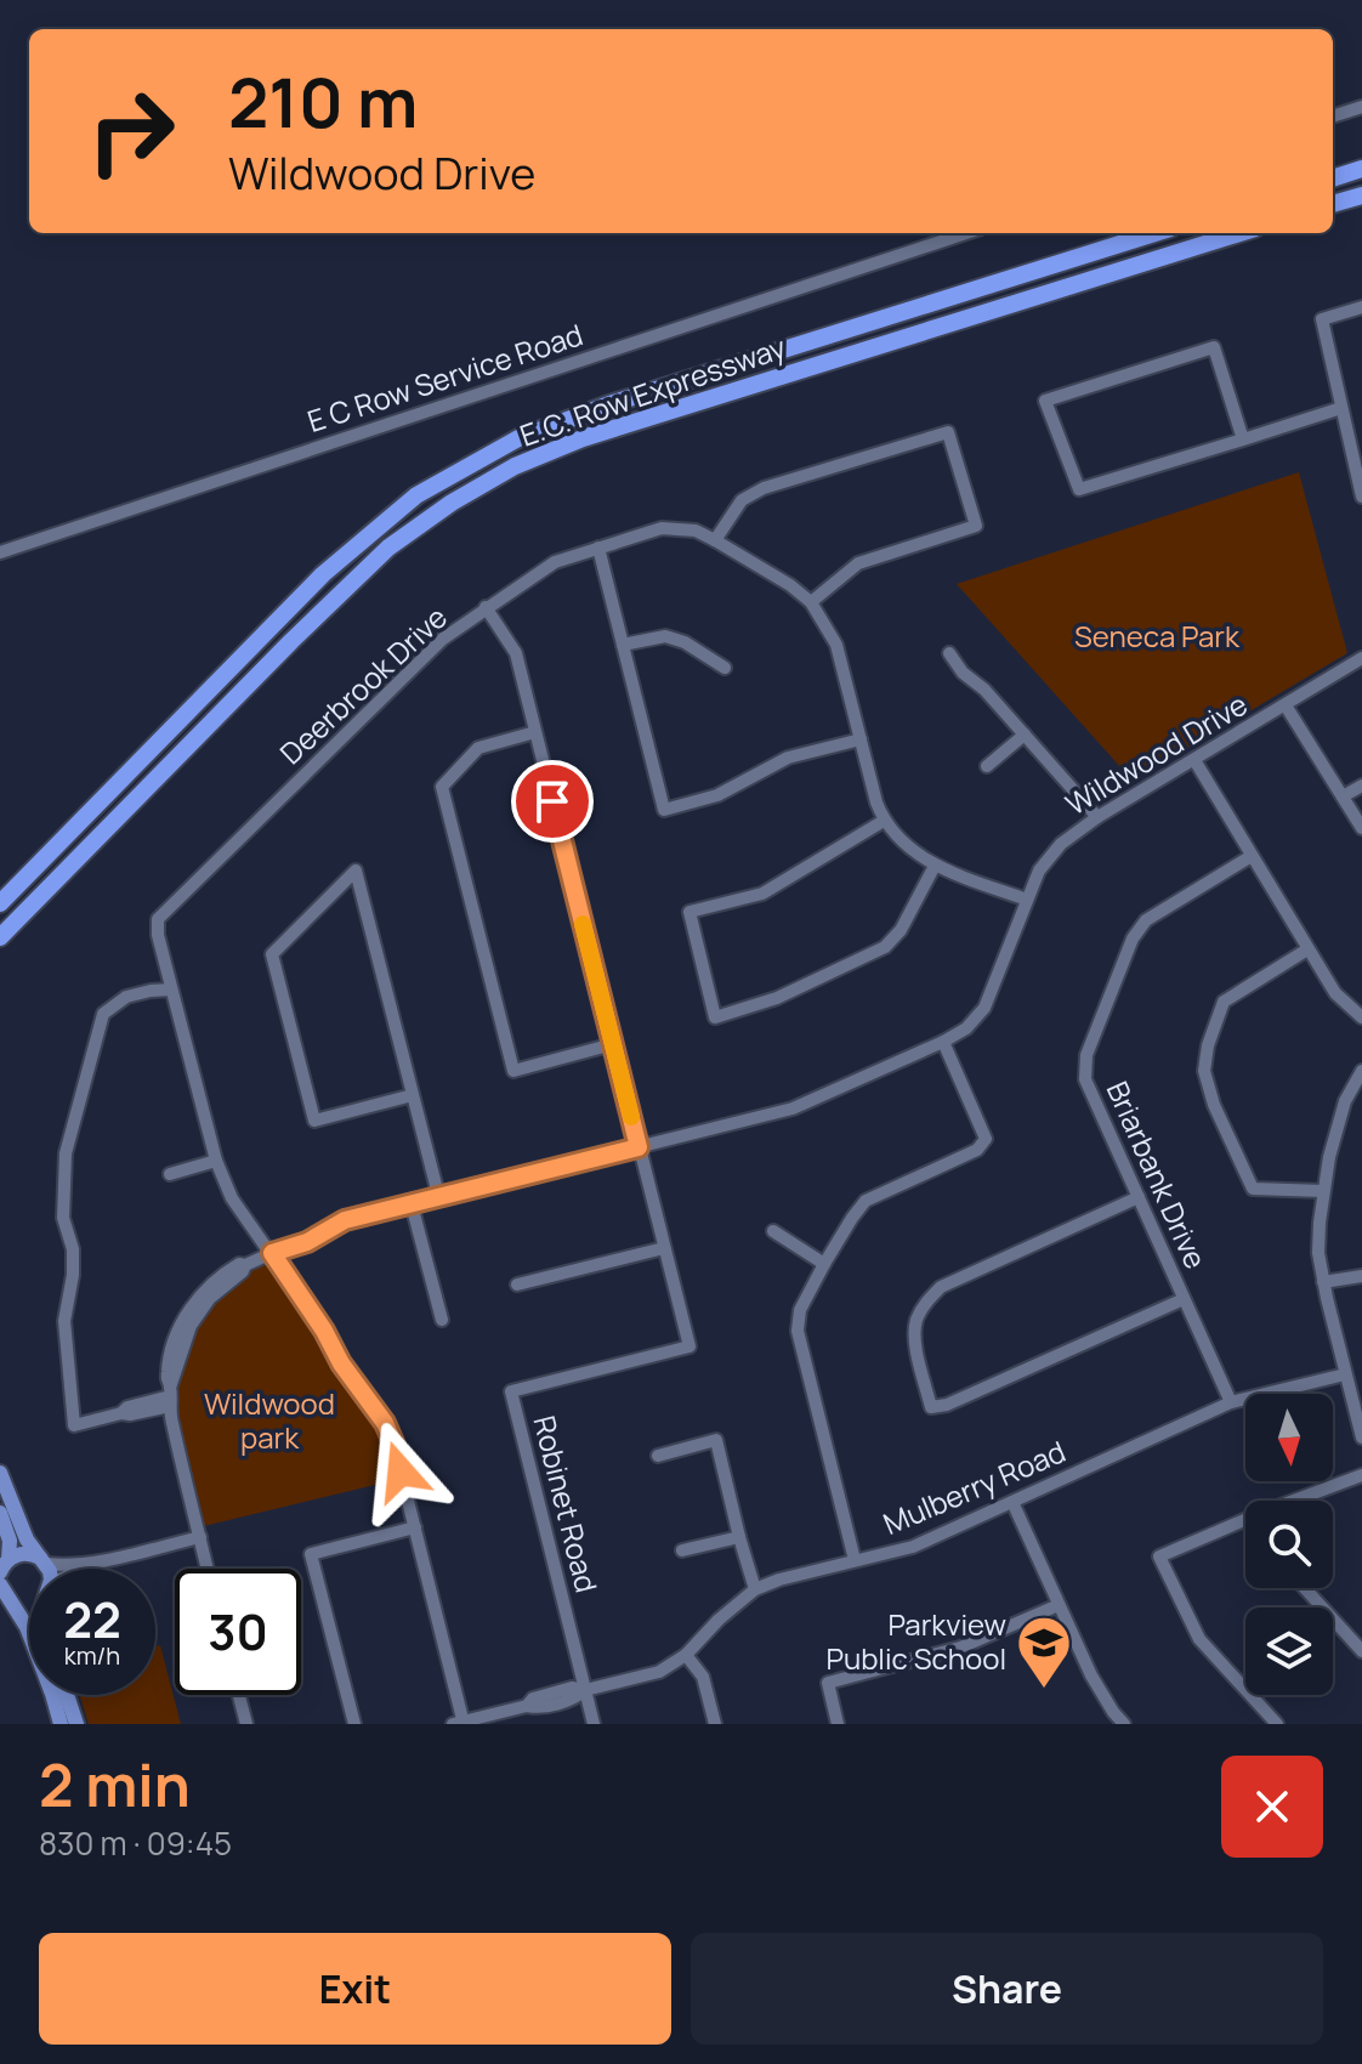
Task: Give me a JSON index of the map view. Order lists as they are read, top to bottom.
{
  "streets": {
    "highway": ["E.C. Row Expressway"],
    "street": [
      "E C Row Service Road",
      "Deerbrook Drive",
      "Wildwood Drive",
      "Briarbank Drive",
      "Mulberry Road",
      "Robinet Road"
    ]
  },
  "crossings": [
    ["Deerbrook Drive", "Wildwood Drive"],
    ["Deerbrook Drive", "Robinet Road"],
    ["Wildwood Drive", "Robinet Road"],
    ["Briarbank Drive", "Mulberry Road"],
    ["Mulberry Road", "Robinet Road"]
  ],
  "parks": ["Seneca Park", "Wildwood park"],
  "places": {
    "school or university": ["Parkview Public School"]
  },
  "north": "bottom",
  "page": {
    "turn": ["210 m", "Wildwood Drive"],
    "speed": "22 km/h",
    "limit": "30",
    "heading": ["2 min", "830 m · 09:45"],
    "buttons": ["Exit", "Share"]
  }
}
